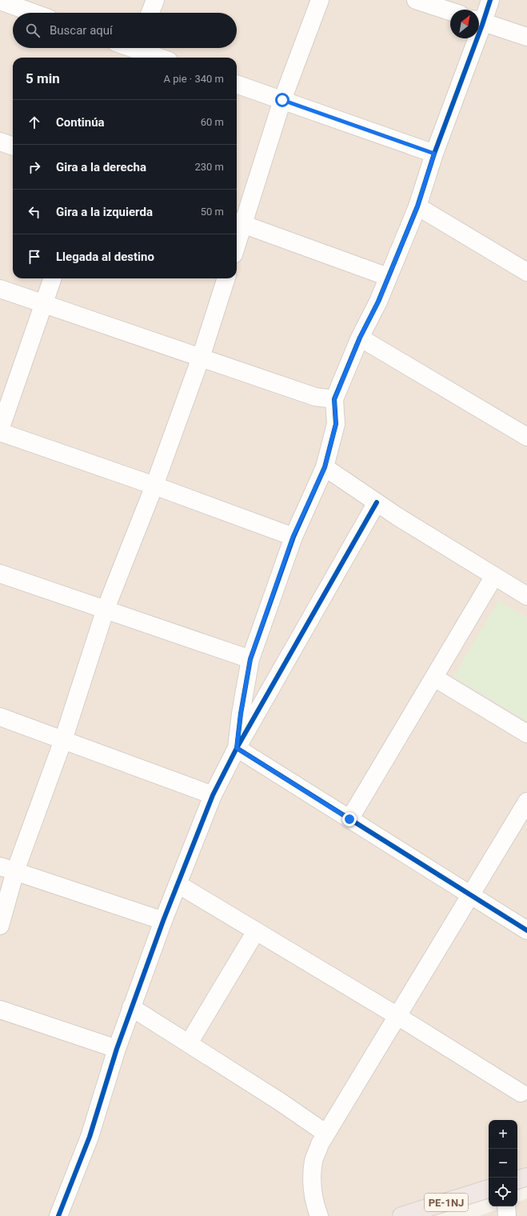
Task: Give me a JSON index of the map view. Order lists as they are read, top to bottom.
{
  "streets": {
    "highway": ["PE-1NJ"]
  },
  "north": "top right",
  "page": {
    "search": "Buscar aquí",
    "heading": ["5 min", "A pie · 340 m"],
    "list": [
      ["Continúa", "60 m"],
      ["Gira a la derecha", "230 m"],
      ["Gira a la izquierda", "50 m"],
      "Llegada al destino"
    ],
    "map_buttons": ["+", "−"]
  }
}
